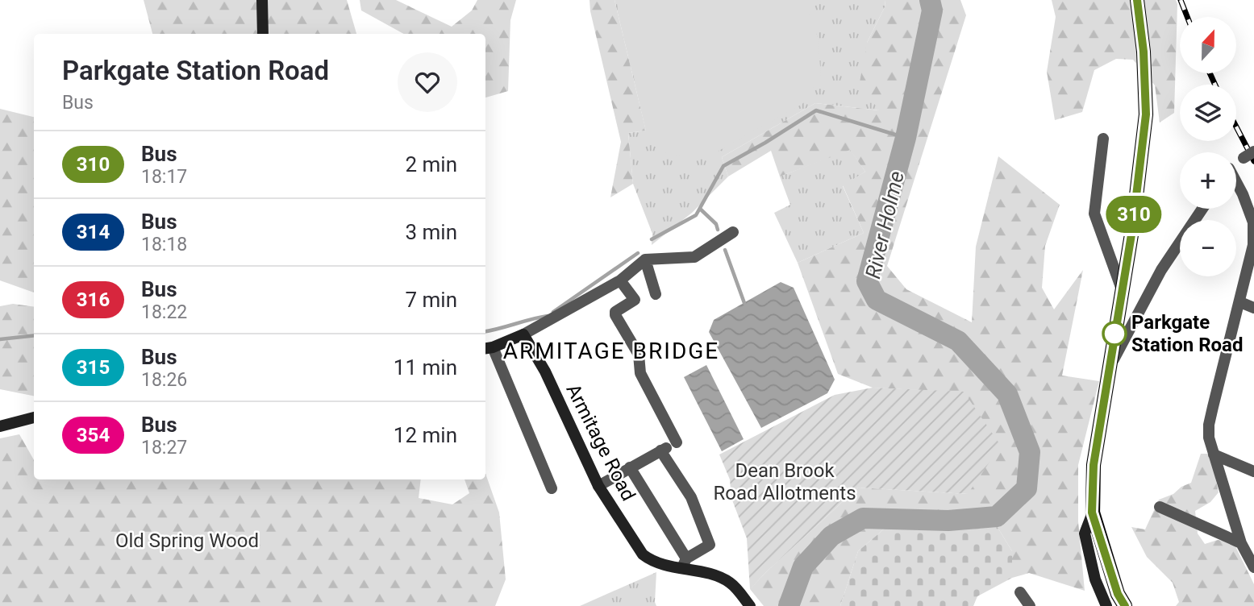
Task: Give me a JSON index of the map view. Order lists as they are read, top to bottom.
{
  "streets": {
    "main road": ["Armitage Road"]
  },
  "districts": ["ARMITAGE BRIDGE"],
  "water": ["River Holme"],
  "parks": ["Dean Brook Road Allotments", "Old Spring Wood"],
  "places": ["Parkgate Station Road"],
  "lines": ["bus line 310"],
  "north": "top",
  "page": {
    "on_map": "310",
    "map_buttons": ["+", "−"],
    "heading": ["Parkgate Station Road", "Bus"],
    "list": [
      {
        "mark": "310",
        "name": "Bus",
        "note": "18:17",
        "value": "2 min"
      },
      {
        "mark": "314",
        "name": "Bus",
        "note": "18:18",
        "value": "3 min"
      },
      {
        "mark": "316",
        "name": "Bus",
        "note": "18:22",
        "value": "7 min"
      },
      {
        "mark": "315",
        "name": "Bus",
        "note": "18:26",
        "value": "11 min"
      },
      {
        "mark": "354",
        "name": "Bus",
        "note": "18:27",
        "value": "12 min"
      }
    ]
  }
}
